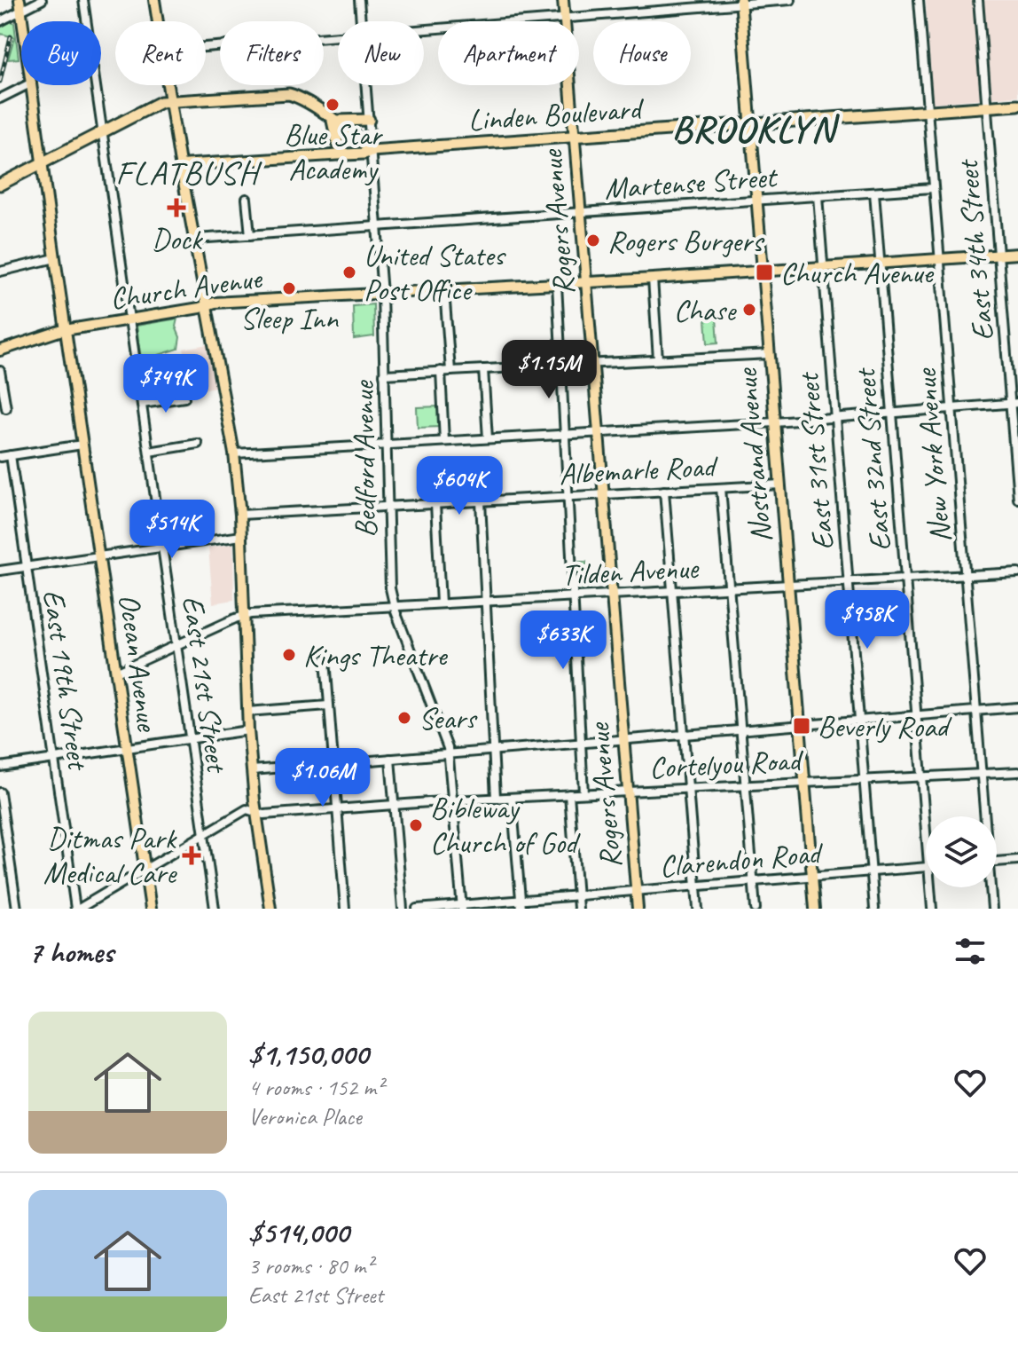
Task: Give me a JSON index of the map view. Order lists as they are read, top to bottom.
{
  "streets": {
    "highway": ["Linden Boulevard"],
    "main road": [
      "Rogers Avenue",
      "Church Avenue",
      "Nostrand Avenue",
      "Ocean Avenue"
    ],
    "street": [
      "Martense Street",
      "East 34th Street",
      "New York Avenue",
      "Bedford Avenue",
      "East 32nd Street",
      "East 31st Street",
      "Albemarle Road",
      "Tilden Avenue",
      "East 19th Street",
      "East 21st Street",
      "Cortelyou Road",
      "Clarendon Road"
    ]
  },
  "crossings": [
    ["Linden Boulevard", "Rogers Avenue"],
    ["Linden Boulevard", "East 34th Street"],
    ["Linden Boulevard", "Nostrand Avenue"],
    ["Linden Boulevard", "New York Avenue"],
    ["Linden Boulevard", "Bedford Avenue"],
    ["Martense Street", "Rogers Avenue"],
    ["Martense Street", "Nostrand Avenue"],
    ["Martense Street", "New York Avenue"],
    ["Martense Street", "Bedford Avenue"],
    ["Martense Street", "East 32nd Street"],
    ["Martense Street", "East 31st Street"],
    ["Rogers Avenue", "Church Avenue"],
    ["Rogers Avenue", "Albemarle Road"],
    ["Rogers Avenue", "Tilden Avenue"],
    ["Rogers Avenue", "Cortelyou Road"],
    ["Rogers Avenue", "Clarendon Road"],
    ["East 34th Street", "Church Avenue"],
    ["Church Avenue", "Nostrand Avenue"],
    ["Church Avenue", "New York Avenue"],
    ["Church Avenue", "Bedford Avenue"],
    ["Church Avenue", "East 32nd Street"],
    ["Church Avenue", "East 31st Street"],
    ["Church Avenue", "Ocean Avenue"],
    ["Church Avenue", "East 21st Street"],
    ["Nostrand Avenue", "Albemarle Road"],
    ["Nostrand Avenue", "Tilden Avenue"],
    ["Nostrand Avenue", "Cortelyou Road"],
    ["Nostrand Avenue", "Clarendon Road"],
    ["New York Avenue", "Tilden Avenue"],
    ["New York Avenue", "Cortelyou Road"],
    ["Bedford Avenue", "Albemarle Road"],
    ["Bedford Avenue", "Tilden Avenue"],
    ["Bedford Avenue", "Cortelyou Road"],
    ["Bedford Avenue", "Clarendon Road"],
    ["East 32nd Street", "Tilden Avenue"],
    ["East 32nd Street", "Cortelyou Road"],
    ["East 31st Street", "Tilden Avenue"],
    ["East 31st Street", "Cortelyou Road"],
    ["East 31st Street", "Clarendon Road"],
    ["Ocean Avenue", "Cortelyou Road"],
    ["East 19th Street", "Cortelyou Road"],
    ["East 21st Street", "Cortelyou Road"]
  ],
  "districts": ["BROOKLYN", "FLATBUSH"],
  "places": {
    "other": [
      "Blue Star Academy",
      "Rogers Burgers",
      "United States Post Office",
      "Sleep Inn",
      "Chase",
      "Kings Theatre",
      "Sears",
      "Bibleway Church of God"
    ],
    "health": ["Dock", "Ditmas Park Medical Care"],
    "transit": ["Church Avenue", "Beverly Road"]
  },
  "page": {
    "chip": [
      "Buy",
      "Rent",
      "Filters",
      "New",
      "Apartment",
      "House"
    ],
    "price": [
      "$1.15M",
      "$749K",
      "$604K",
      "$514K",
      "$958K",
      "$633K",
      "$1.06M"
    ],
    "heading": "7 homes",
    "list": [
      {
        "name": "$1,150,000",
        "note": "4 rooms · 152 m² · Veronica Place"
      },
      {
        "name": "$514,000",
        "note": "3 rooms · 80 m² · East 21st Street"
      }
    ]
  }
}
